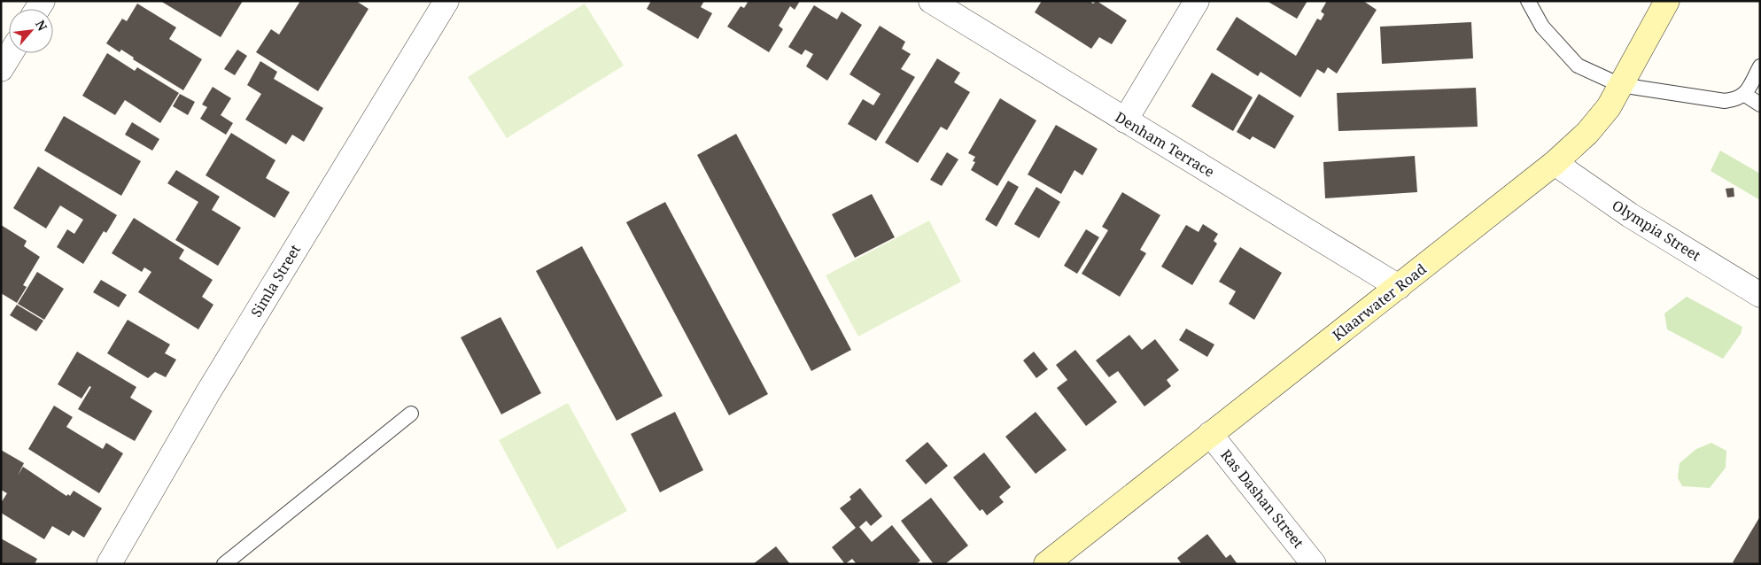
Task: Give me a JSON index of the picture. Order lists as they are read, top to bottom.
{
  "streets": {
    "street": [
      "Denham Terrace",
      "Olympia Street",
      "Simla Street",
      "Klaarwater Road",
      "Ras Dashan Street"
    ]
  },
  "crossings": [
    ["Denham Terrace", "Klaarwater Road"],
    ["Olympia Street", "Klaarwater Road"],
    ["Klaarwater Road", "Ras Dashan Street"]
  ],
  "north": "top right"
}
